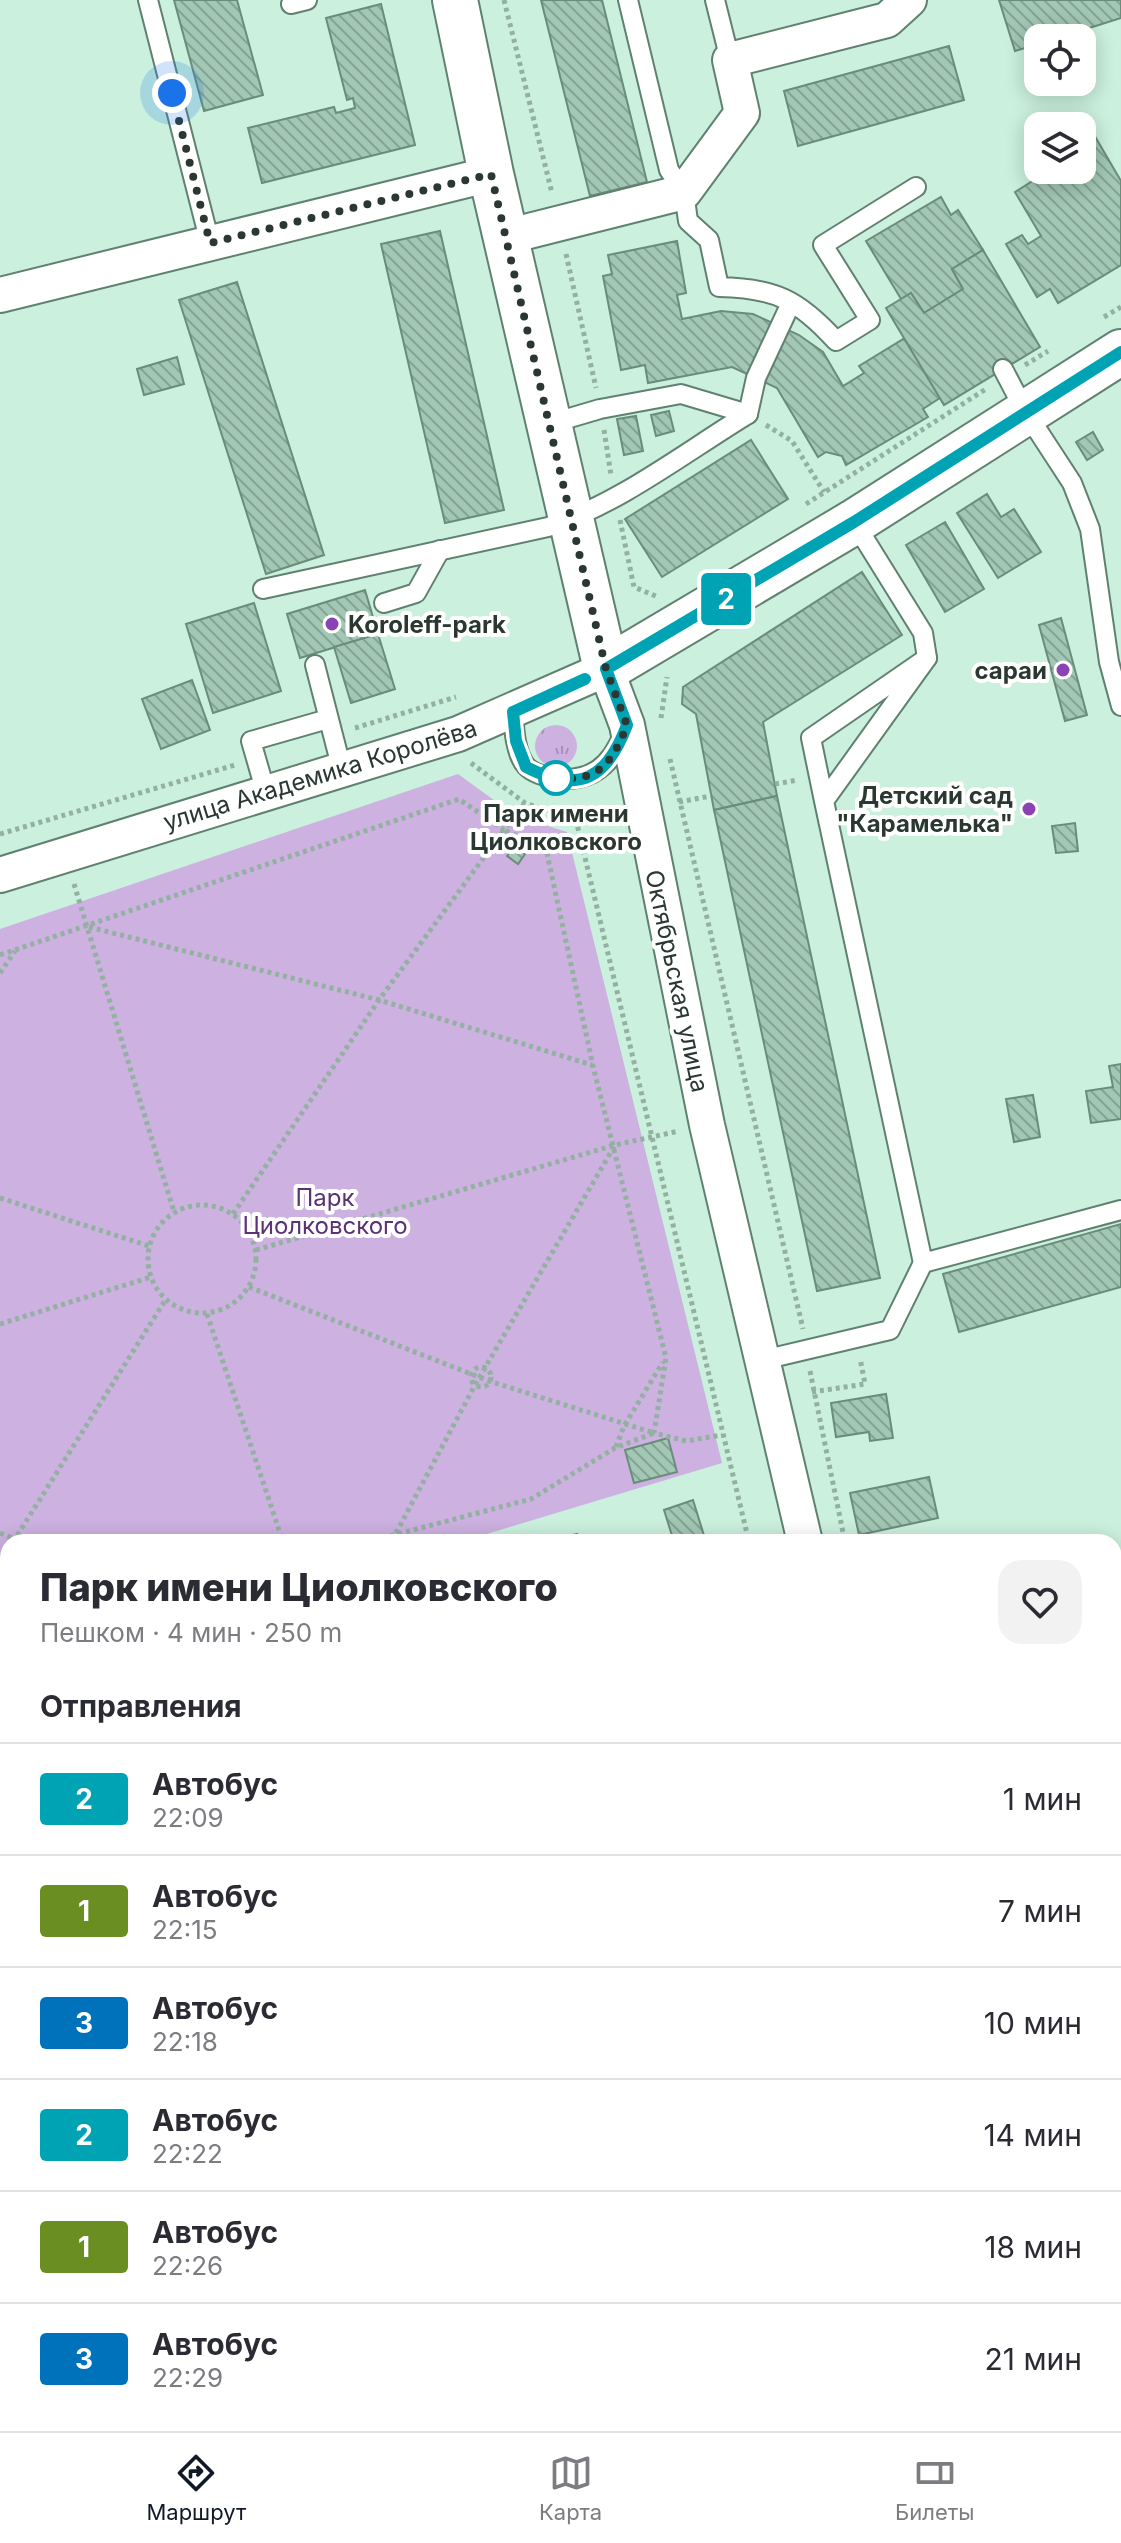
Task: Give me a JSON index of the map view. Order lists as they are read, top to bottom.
{
  "streets": {
    "street": ["улица Академика Королёва", "Октябрьская улица"]
  },
  "crossings": [
    ["улица Академика Королёва", "Октябрьская улица"]
  ],
  "parks": ["Парк Циолковского"],
  "places": [
    "Koroleff-park",
    "сараи",
    "Парк имени Циолковского",
    "Детский сад \"Карамелька\""
  ],
  "lines": ["bus line 2"],
  "page": {
    "on_map": "2",
    "heading": [
      ["Парк имени Циолковского", "Пешком · 4 мин · 250 m"],
      "Отправления"
    ],
    "list": [
      {
        "mark": "2",
        "name": "Автобус",
        "note": "22:09",
        "value": "1 мин"
      },
      {
        "mark": "1",
        "name": "Автобус",
        "note": "22:15",
        "value": "7 мин"
      },
      {
        "mark": "3",
        "name": "Автобус",
        "note": "22:18",
        "value": "10 мин"
      },
      {
        "mark": "2",
        "name": "Автобус",
        "note": "22:22",
        "value": "14 мин"
      },
      {
        "mark": "1",
        "name": "Автобус",
        "note": "22:26",
        "value": "18 мин"
      },
      {
        "mark": "3",
        "name": "Автобус",
        "note": "22:29",
        "value": "21 мин"
      }
    ],
    "tabs": ["Маршрут", "Карта", "Билеты"]
  }
}
